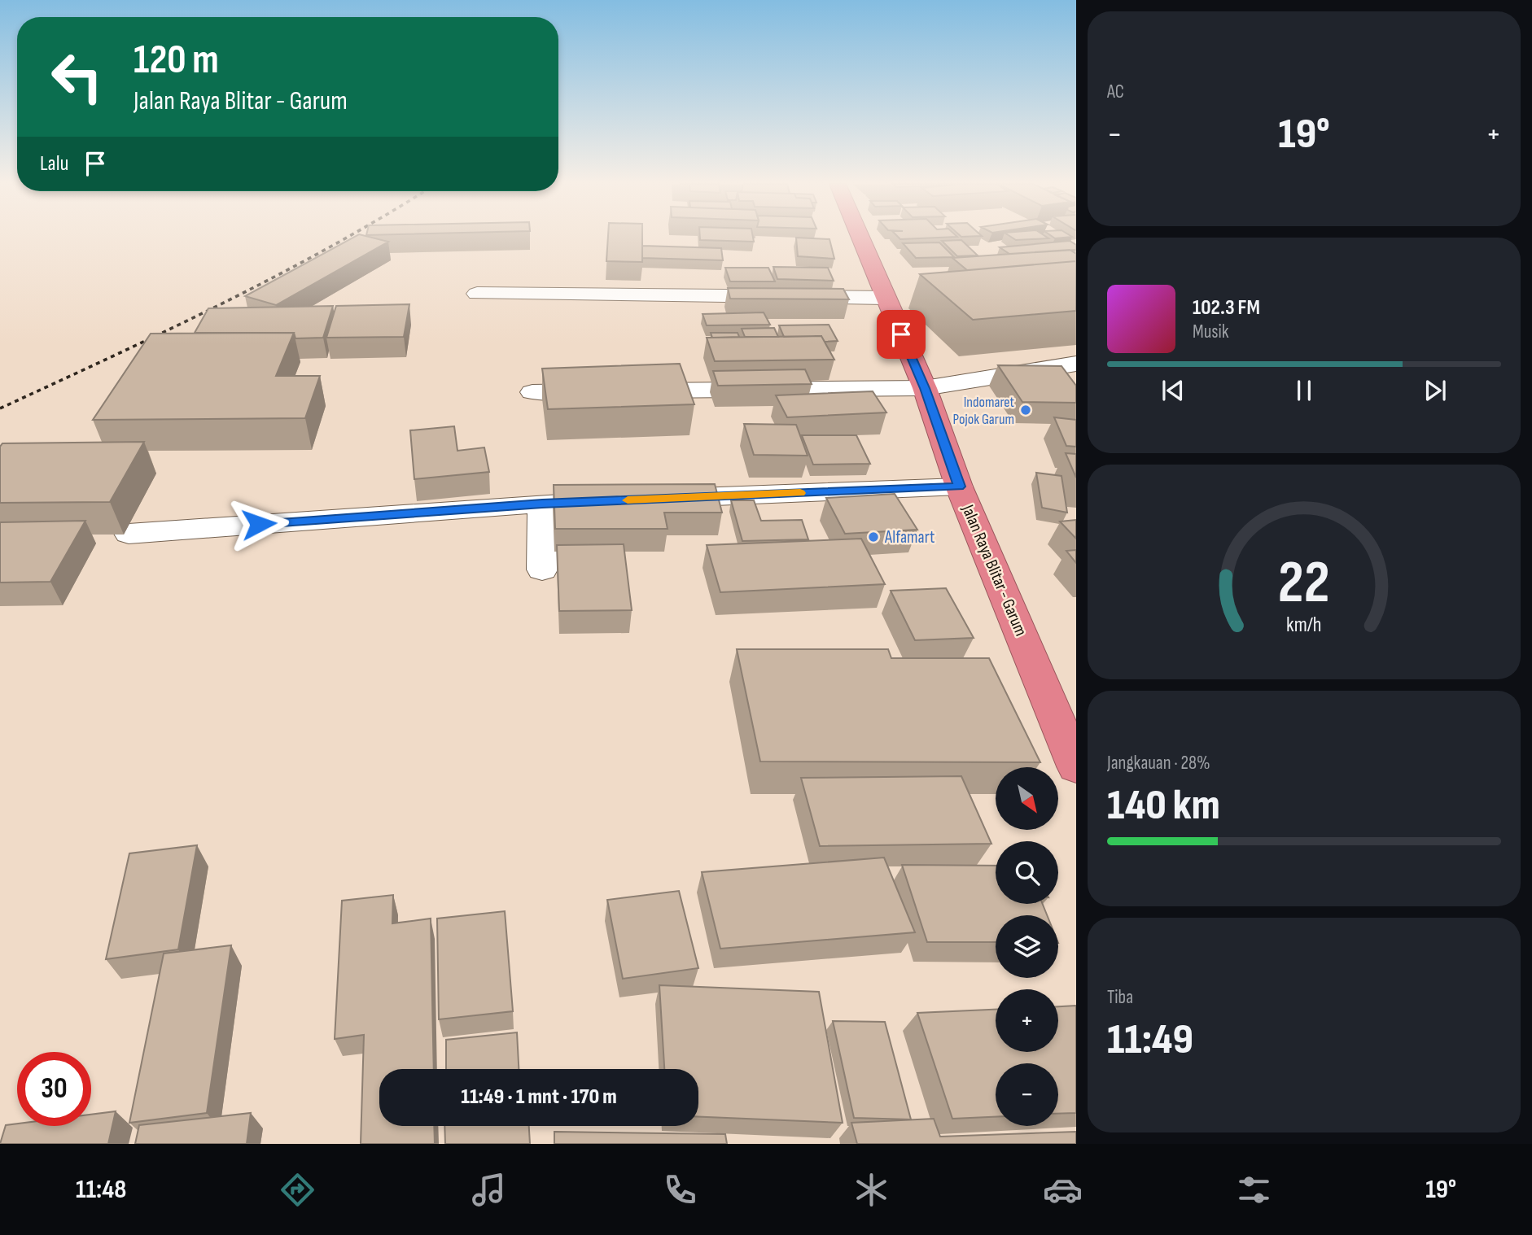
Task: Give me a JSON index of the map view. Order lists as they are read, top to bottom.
{
  "streets": {
    "highway": ["Jalan Raya Blitar - Garum"]
  },
  "places": ["Indomaret Pojok Garum", "Alfamart"],
  "north": "bottom right",
  "page": {
    "tile": [
      "AC",
      ["Jangkauan · 28%", "140 km"],
      ["Tiba", "11:49"]
    ],
    "turn": ["120 m", "Jalan Raya Blitar - Garum"],
    "heat": ["−", "19°", "+"],
    "then": "Lalu",
    "song": ["102.3 FM", "Musik"],
    "map_buttons": ["+", "−"],
    "limit": "30",
    "trip": "11:49 · 1 mnt · 170 m",
    "tabs": ["11:48", "19°"],
    "gauge": ["22", "km/h"]
  }
}
